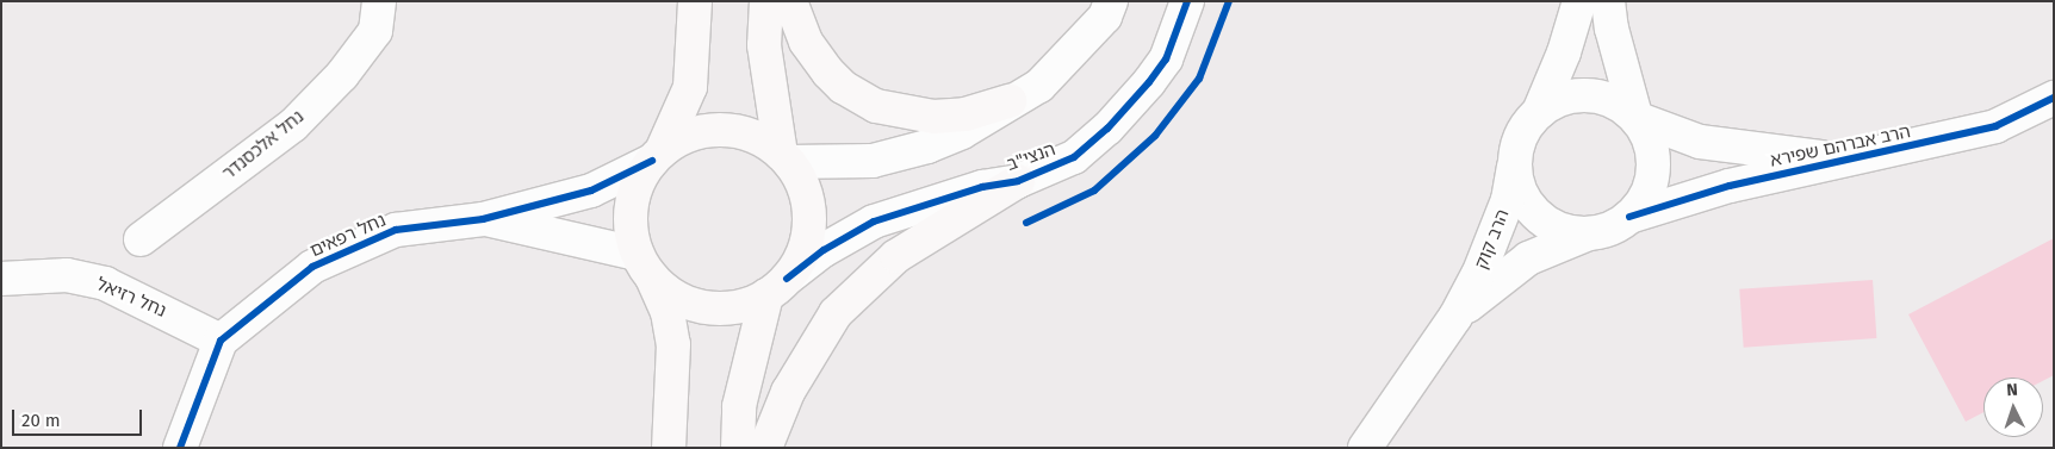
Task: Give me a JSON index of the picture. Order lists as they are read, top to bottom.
{
  "streets": {
    "street": [
      "נחל אלכסנדר",
      "הרב אברהם שפירא",
      "הנצי\"ב",
      "נחל רפאים",
      "הרב קוק",
      "נחל רזיאל"
    ]
  },
  "crossings": [
    ["הרב אברהם שפירא", "הרב קוק"],
    ["הנצי\"ב", "נחל רפאים"],
    ["נחל רפאים", "נחל רזיאל"]
  ],
  "scale_bar": "20 m",
  "north": "top"
}
